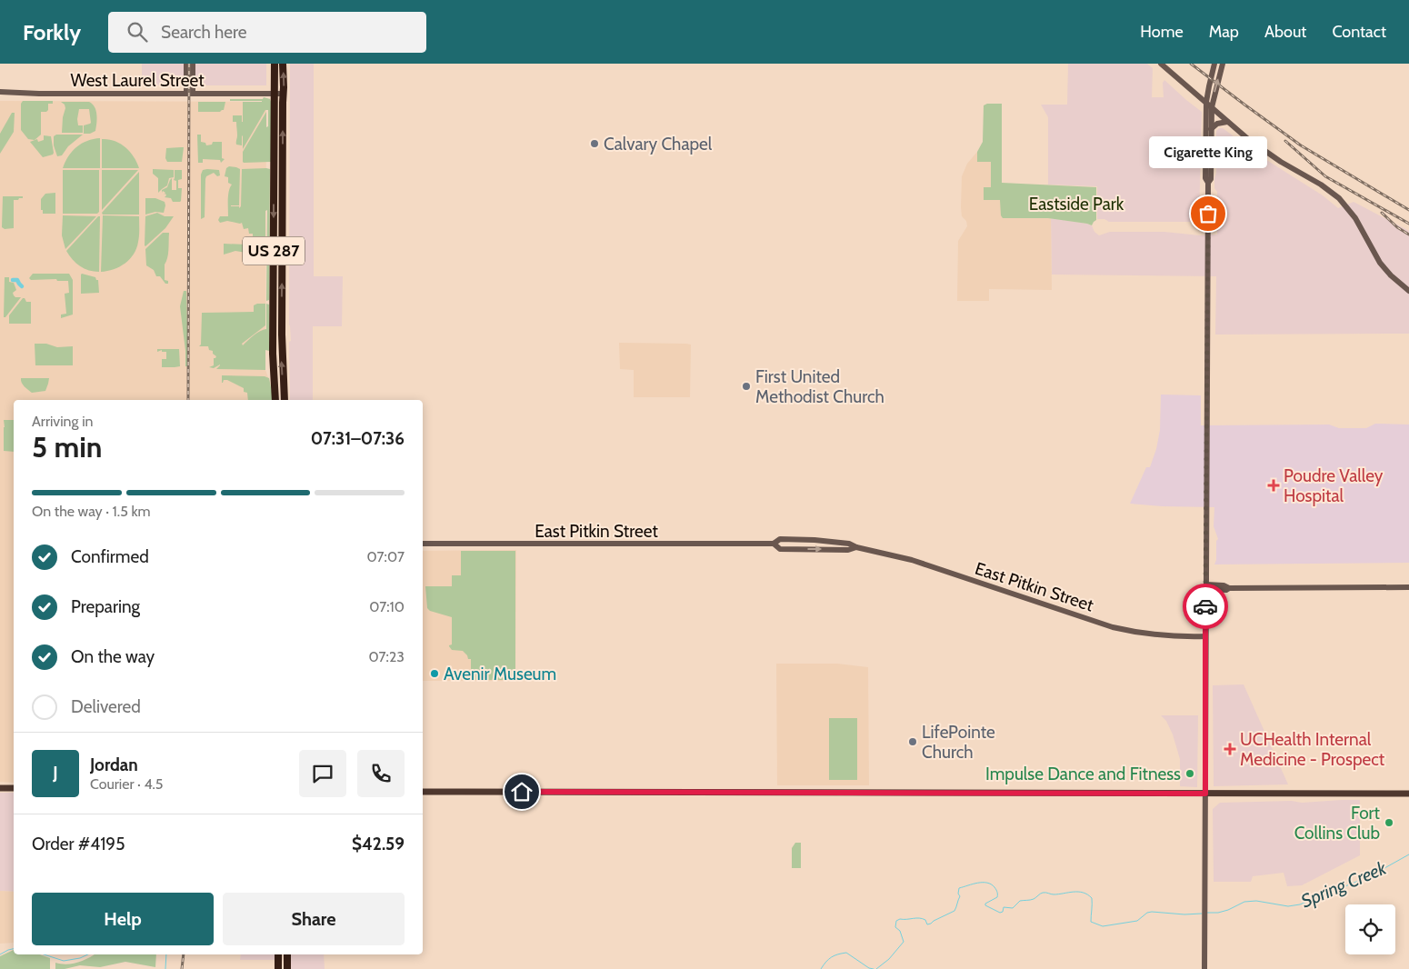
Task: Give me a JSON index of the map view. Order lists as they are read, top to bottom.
{
  "streets": {
    "highway": ["US 287"],
    "main road": ["West Laurel Street", "East Pitkin Street"]
  },
  "crossings": [
    ["West Laurel Street", "US 287"]
  ],
  "water": ["Spring Creek"],
  "parks": ["Eastside Park"],
  "places": {
    "other": [
      "Calvary Chapel",
      "Cigarette King",
      "First United Methodist Church",
      "Avenir Museum",
      "LifePointe Church",
      "Impulse Dance and Fitness",
      "Fort Collins Club"
    ],
    "health": ["Poudre Valley Hospital", "UCHealth Internal Medicine - Prospect"]
  },
  "page": {
    "header": "Forkly",
    "search": "Search here",
    "nav": [
      "Home",
      "Map",
      "About",
      "Contact"
    ],
    "bubble": "Cigarette King",
    "heading": ["5 min", "Arriving in", "07:31–07:36"],
    "panel": [
      "Jordan",
      "Courier · 4.5",
      "Order #4195",
      "$42.59"
    ],
    "bar": "On the way · 1.5 km",
    "list": [
      ["Confirmed", "07:07"],
      ["Preparing", "07:10"],
      ["On the way", "07:23"],
      "Delivered"
    ],
    "round": "J",
    "buttons": ["Help", "Share"]
  }
}
